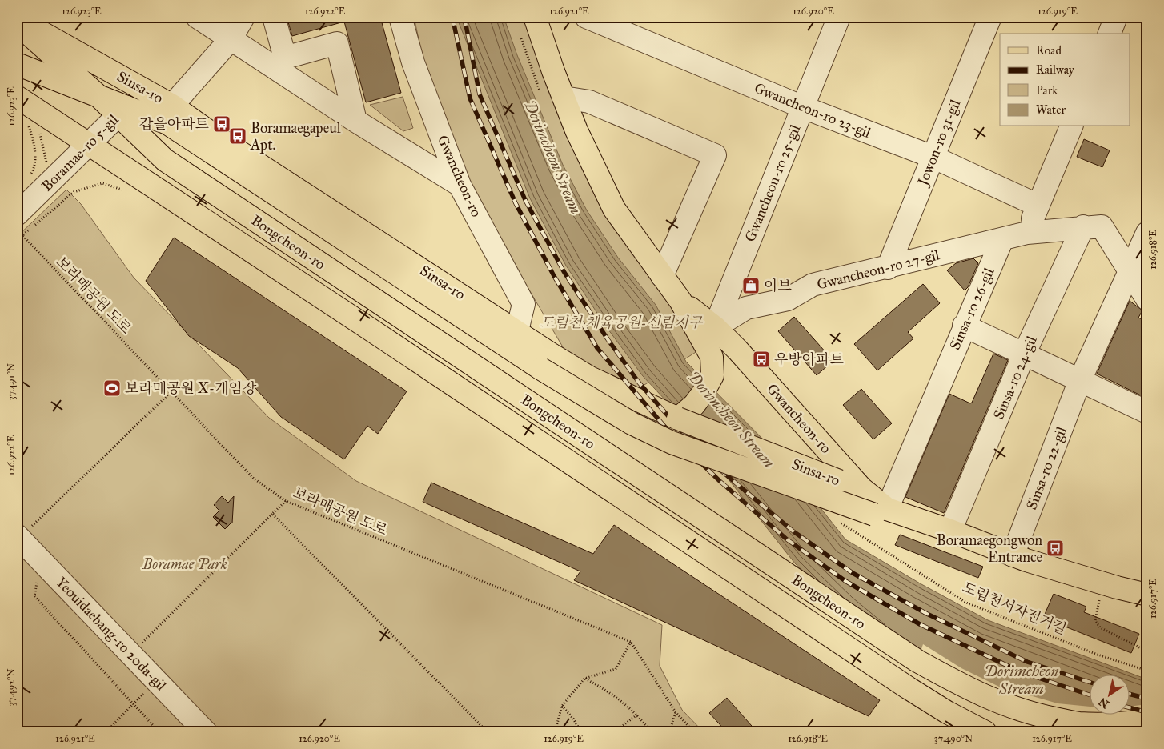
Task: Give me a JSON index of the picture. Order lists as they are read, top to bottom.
{
  "streets": {
    "main road": ["Sinsa-ro", "Gwancheon-ro", "Bongcheon-ro"],
    "street": [
      "Gwancheon-ro 23-gil",
      "Jowon-ro 31-gil",
      "Boramae-ro 5-gil",
      "Gwancheon-ro 25-gil",
      "Gwancheon-ro 27-gil",
      "Sinsa-ro 26-gil",
      "Sinsa-ro 24-gil",
      "Sinsa-ro 22-gil",
      "Yeouidaebang-ro 20da-gil"
    ],
    "path": ["보라매공원 도로", "도림천서자전거길"]
  },
  "crossings": [
    ["Sinsa-ro", "Boramae-ro 5-gil"],
    ["Sinsa-ro", "Gwancheon-ro"],
    ["Sinsa-ro", "Bongcheon-ro"],
    ["Sinsa-ro", "Sinsa-ro 26-gil"],
    ["Sinsa-ro", "Sinsa-ro 24-gil"],
    ["Sinsa-ro", "Sinsa-ro 22-gil"],
    ["Gwancheon-ro 23-gil", "Jowon-ro 31-gil"],
    ["Gwancheon-ro 23-gil", "Gwancheon-ro 25-gil"],
    ["Jowon-ro 31-gil", "Gwancheon-ro 27-gil"],
    ["Boramae-ro 5-gil", "Bongcheon-ro"],
    ["Boramae-ro 5-gil", "보라매공원 도로"],
    ["Gwancheon-ro", "Gwancheon-ro 25-gil"],
    ["Gwancheon-ro", "Gwancheon-ro 27-gil"],
    ["Gwancheon-ro 25-gil", "Gwancheon-ro 27-gil"],
    ["Gwancheon-ro 27-gil", "Sinsa-ro 26-gil"]
  ],
  "water": ["Dorimcheon Stream"],
  "parks": ["도림천 체육공원-신림지구", "Boramae Park"],
  "places": {
    "bus stop": [
      "갑을아파트",
      "Boramaegapeul Apt.",
      "우방아파트",
      "Boramaegongwon Entrance"
    ],
    "shop": ["이브"],
    "sports": ["보라매공원 X-게임장"]
  },
  "legend": [
    "Road",
    "Railway",
    "Park",
    "Water"
  ],
  "north": "bottom left",
  "coordinates": [
    "126.923°E",
    "126.922°E",
    "126.921°E",
    "126.920°E",
    "126.919°E",
    "126.918°E",
    "37.491°N",
    "126.917°E",
    "37.492°N",
    "37.490°N"
  ]
}
